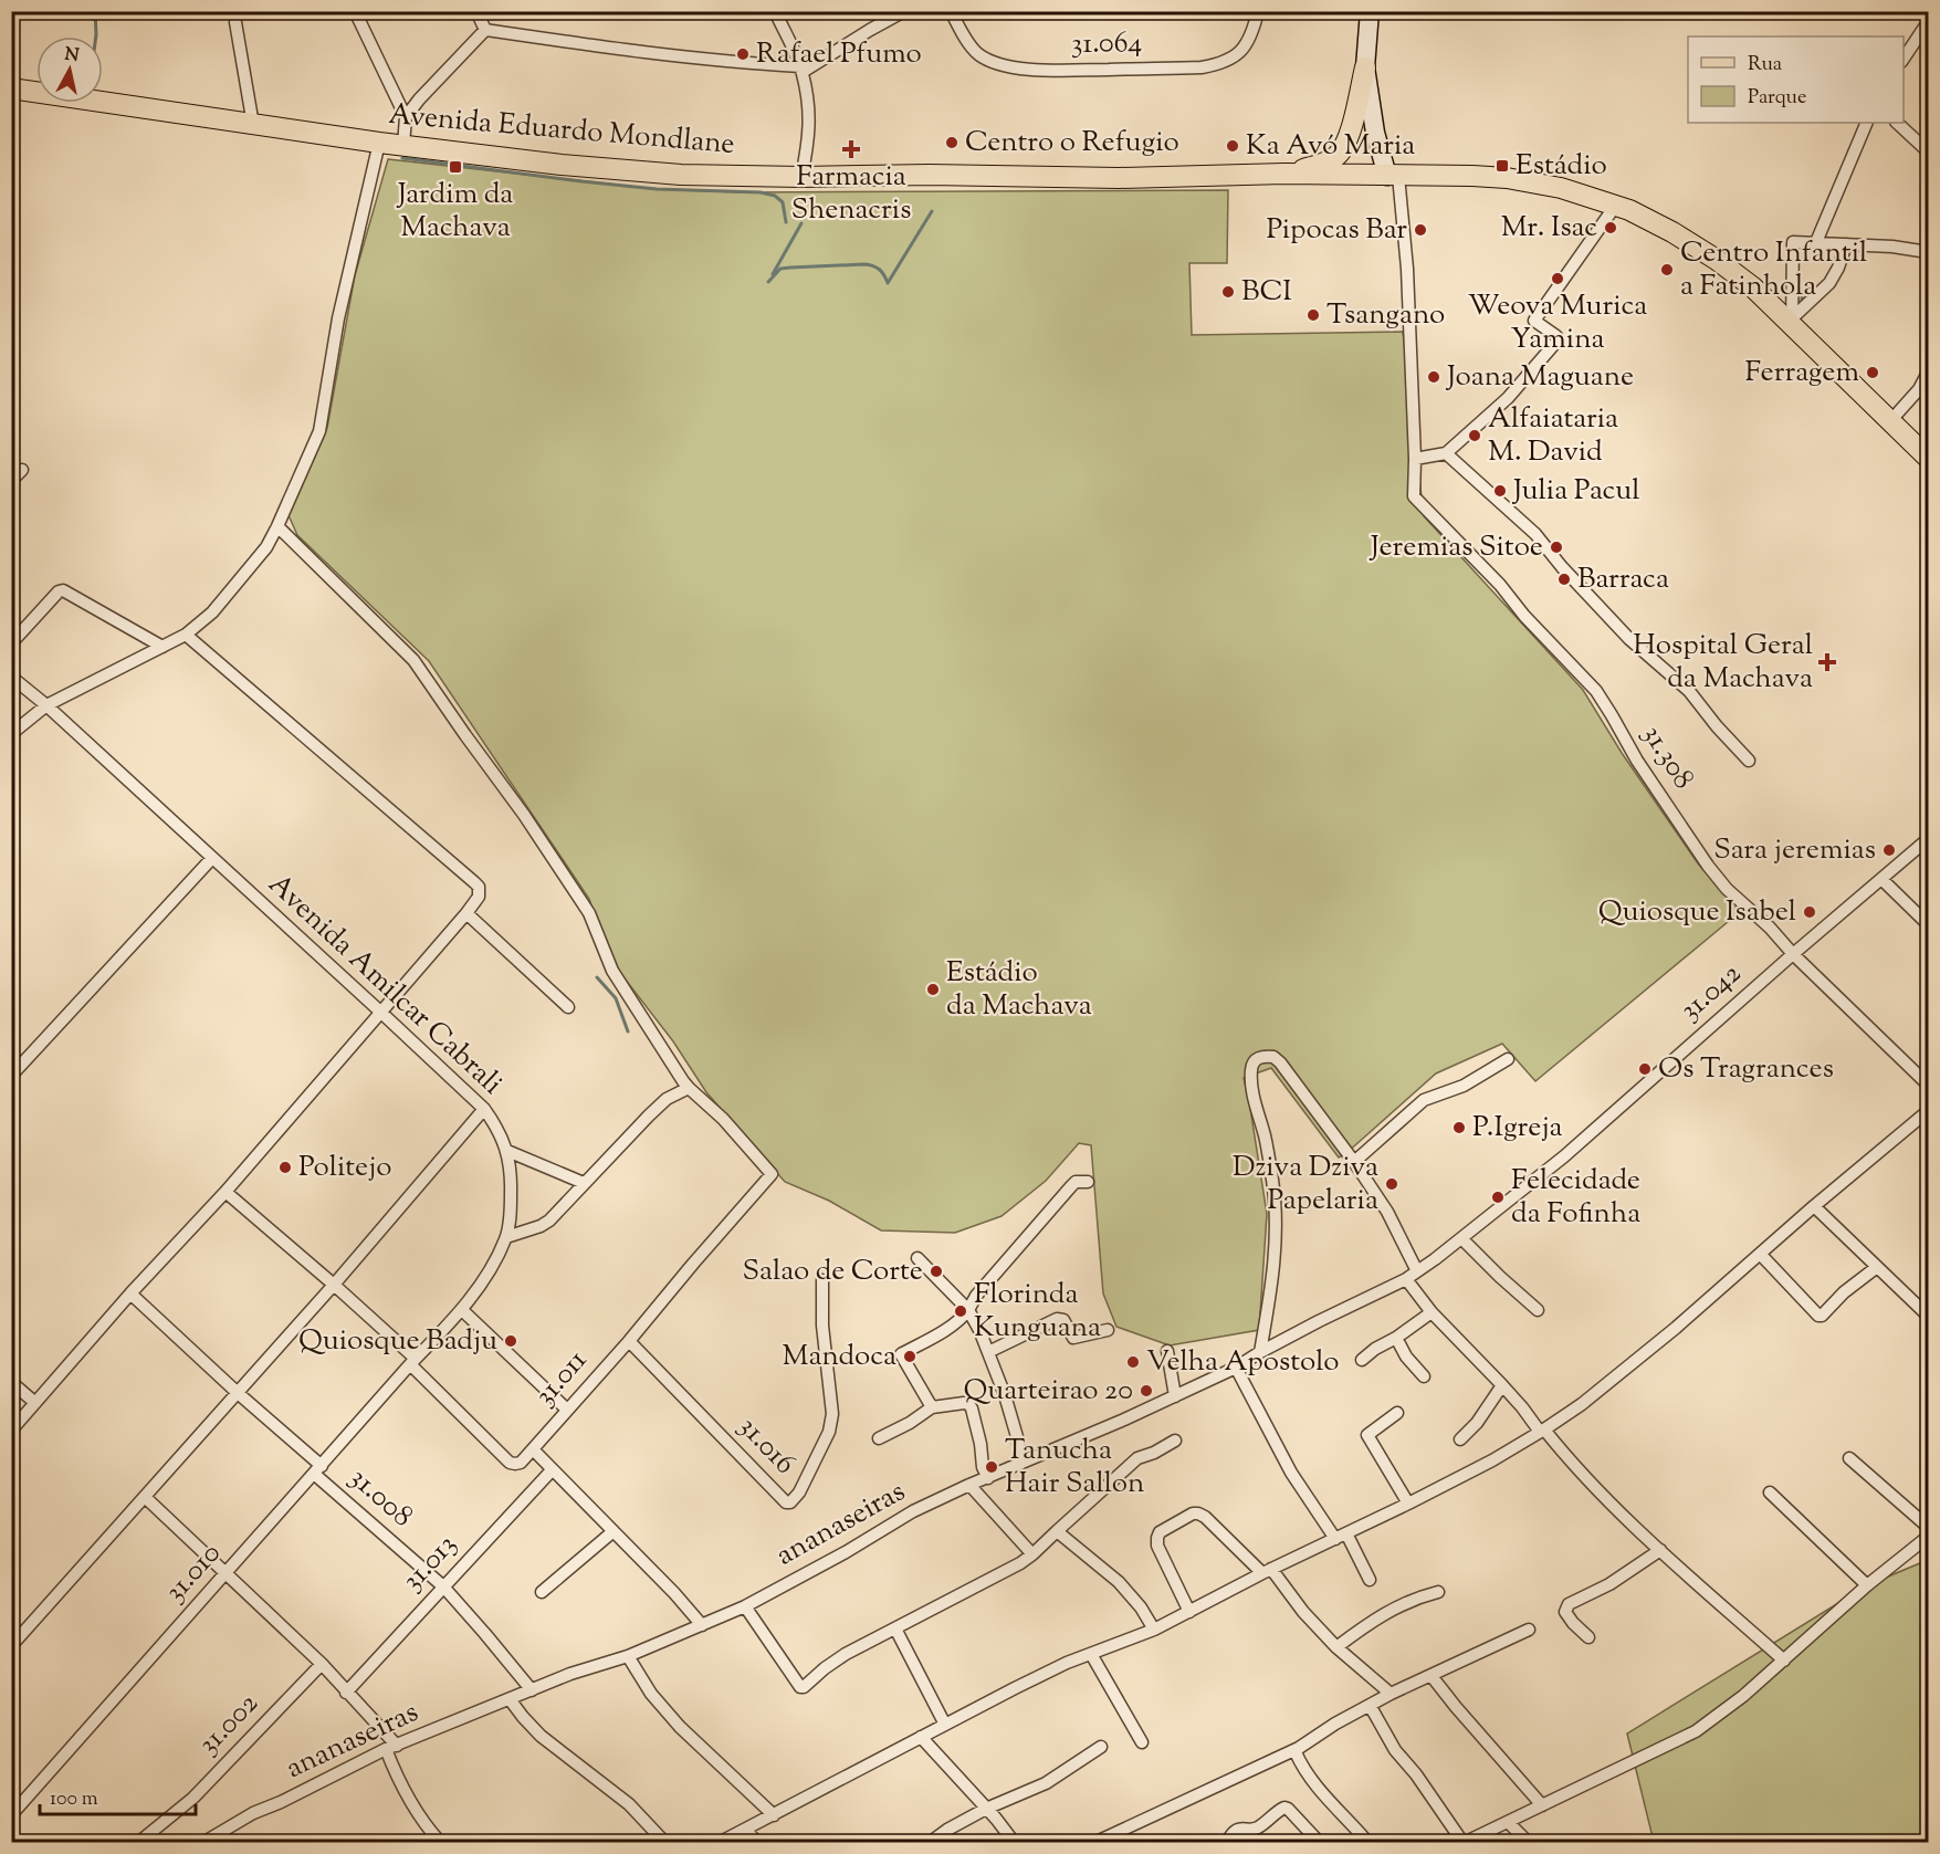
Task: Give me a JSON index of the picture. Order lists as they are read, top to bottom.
{
  "streets": {
    "main road": ["Avenida Eduardo Mondlane"],
    "street": [
      "31.064",
      "31.308",
      "Avenida Amilcar Cabrali",
      "31.042",
      "31.011",
      "31.016",
      "31.008",
      "ananaseiras",
      "31.013",
      "31.010",
      "31.002"
    ]
  },
  "crossings": [
    ["Avenida Eduardo Mondlane", "31.308"],
    ["31.308", "31.042"],
    ["Avenida Amilcar Cabrali", "31.010"],
    ["31.042", "ananaseiras"],
    ["31.011", "31.016"],
    ["31.008", "ananaseiras"],
    ["31.008", "31.013"],
    ["31.008", "31.010"]
  ],
  "places": {
    "other": [
      "Rafael Pfumo",
      "Centro o Refugio",
      "Ka Avó Maria",
      "Mr. Isac",
      "Pipocas Bar",
      "Centro Infantil a Fatinhola",
      "Weova Murica Yamina",
      "BCI",
      "Tsangano",
      "Ferragem",
      "Joana Maguane",
      "Alfaiataria M. David",
      "Julia Pacul",
      "Jeremias Sitoe",
      "Barraca",
      "Sara jeremias",
      "Quiosque Isabel",
      "Estádio da Machava",
      "Os Tragrances",
      "P.Igreja",
      "Politejo",
      "Dziva Dziva Papelaria",
      "Felecidade da Fofinha",
      "Salao de Corte",
      "Florinda Kunguana",
      "Quiosque Badju",
      "Mandoca",
      "Velha Apostolo",
      "Quarteirao 20",
      "Tanucha Hair Sallon"
    ],
    "health": ["Farmacia Shenacris", "Hospital Geral da Machava"],
    "transit": ["Estádio", "Jardim da Machava"]
  },
  "legend": ["Rua", "Parque"],
  "scale_bar": "100 m",
  "north": "top"
}
